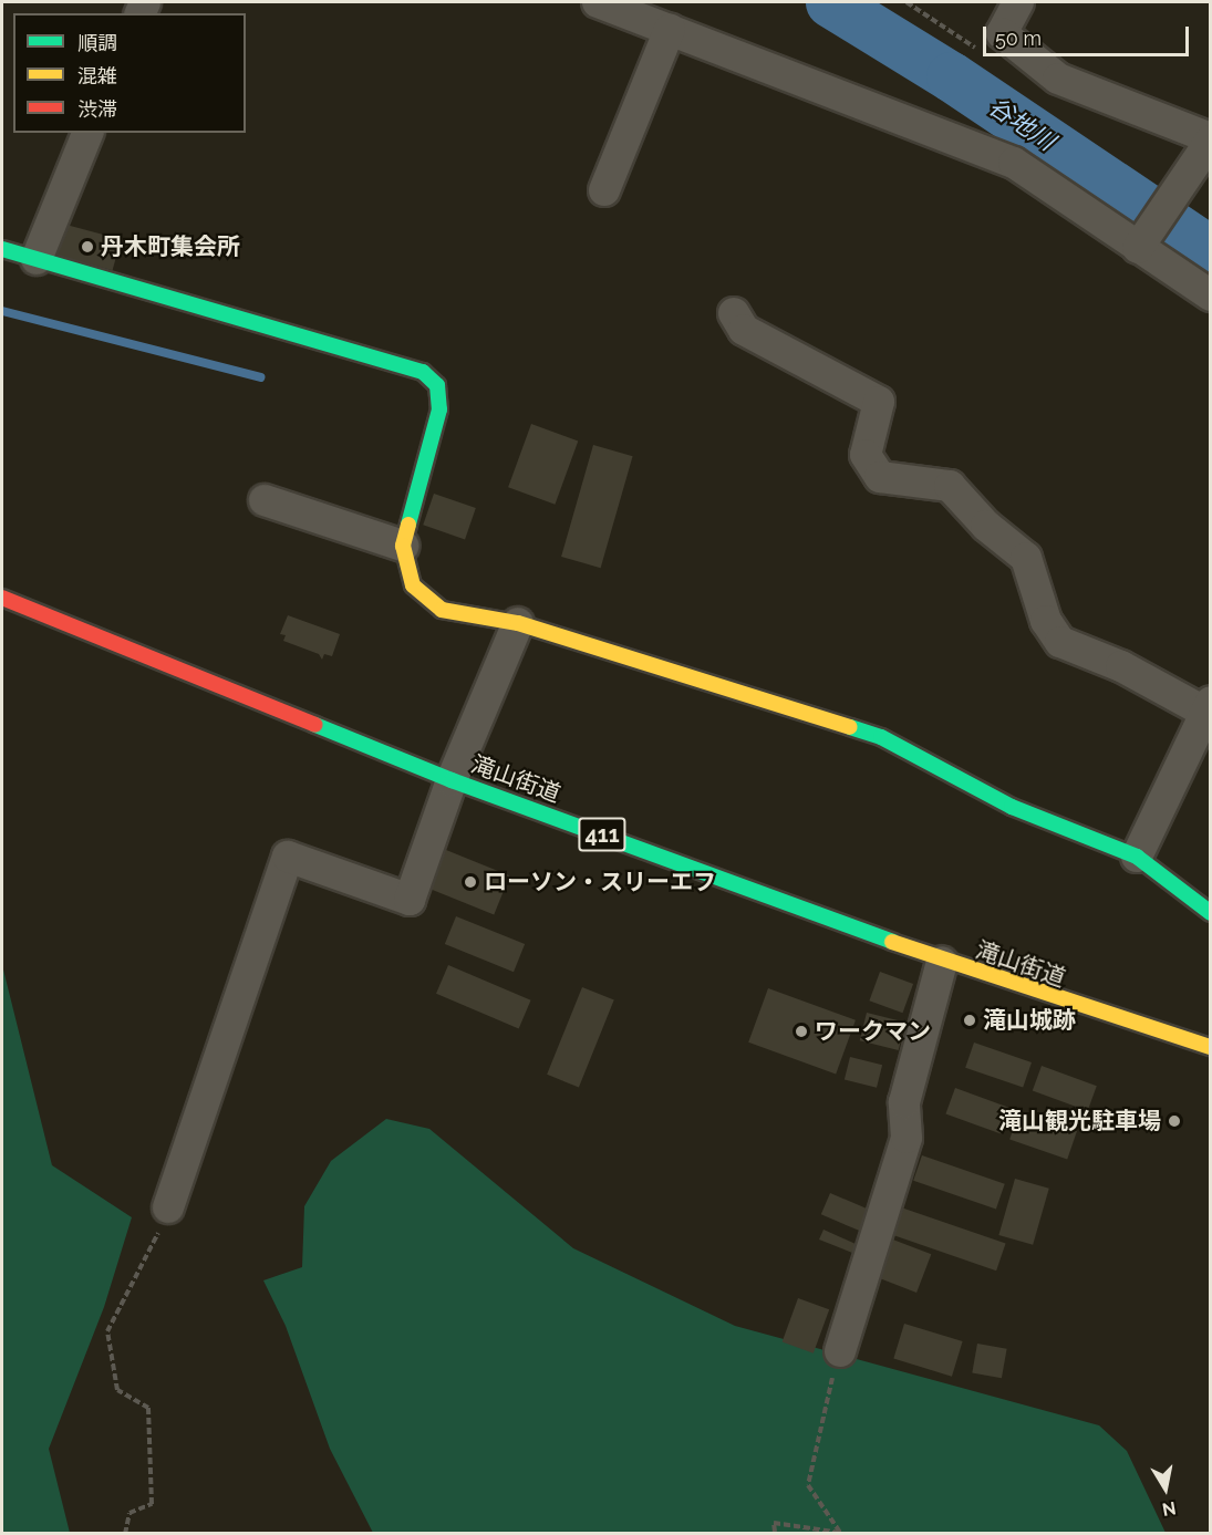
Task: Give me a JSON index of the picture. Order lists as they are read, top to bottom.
{
  "streets": {
    "main road": ["滝山街道", "411"]
  },
  "water": ["谷地川"],
  "places": [
    "丹木町集会所",
    "ローソン・スリーエフ",
    "滝山城跡",
    "ワークマン",
    "滝山観光駐車場"
  ],
  "legend": ["順調", "混雑", "渋滞"],
  "scale_bar": "50 m",
  "north": "bottom"
}
